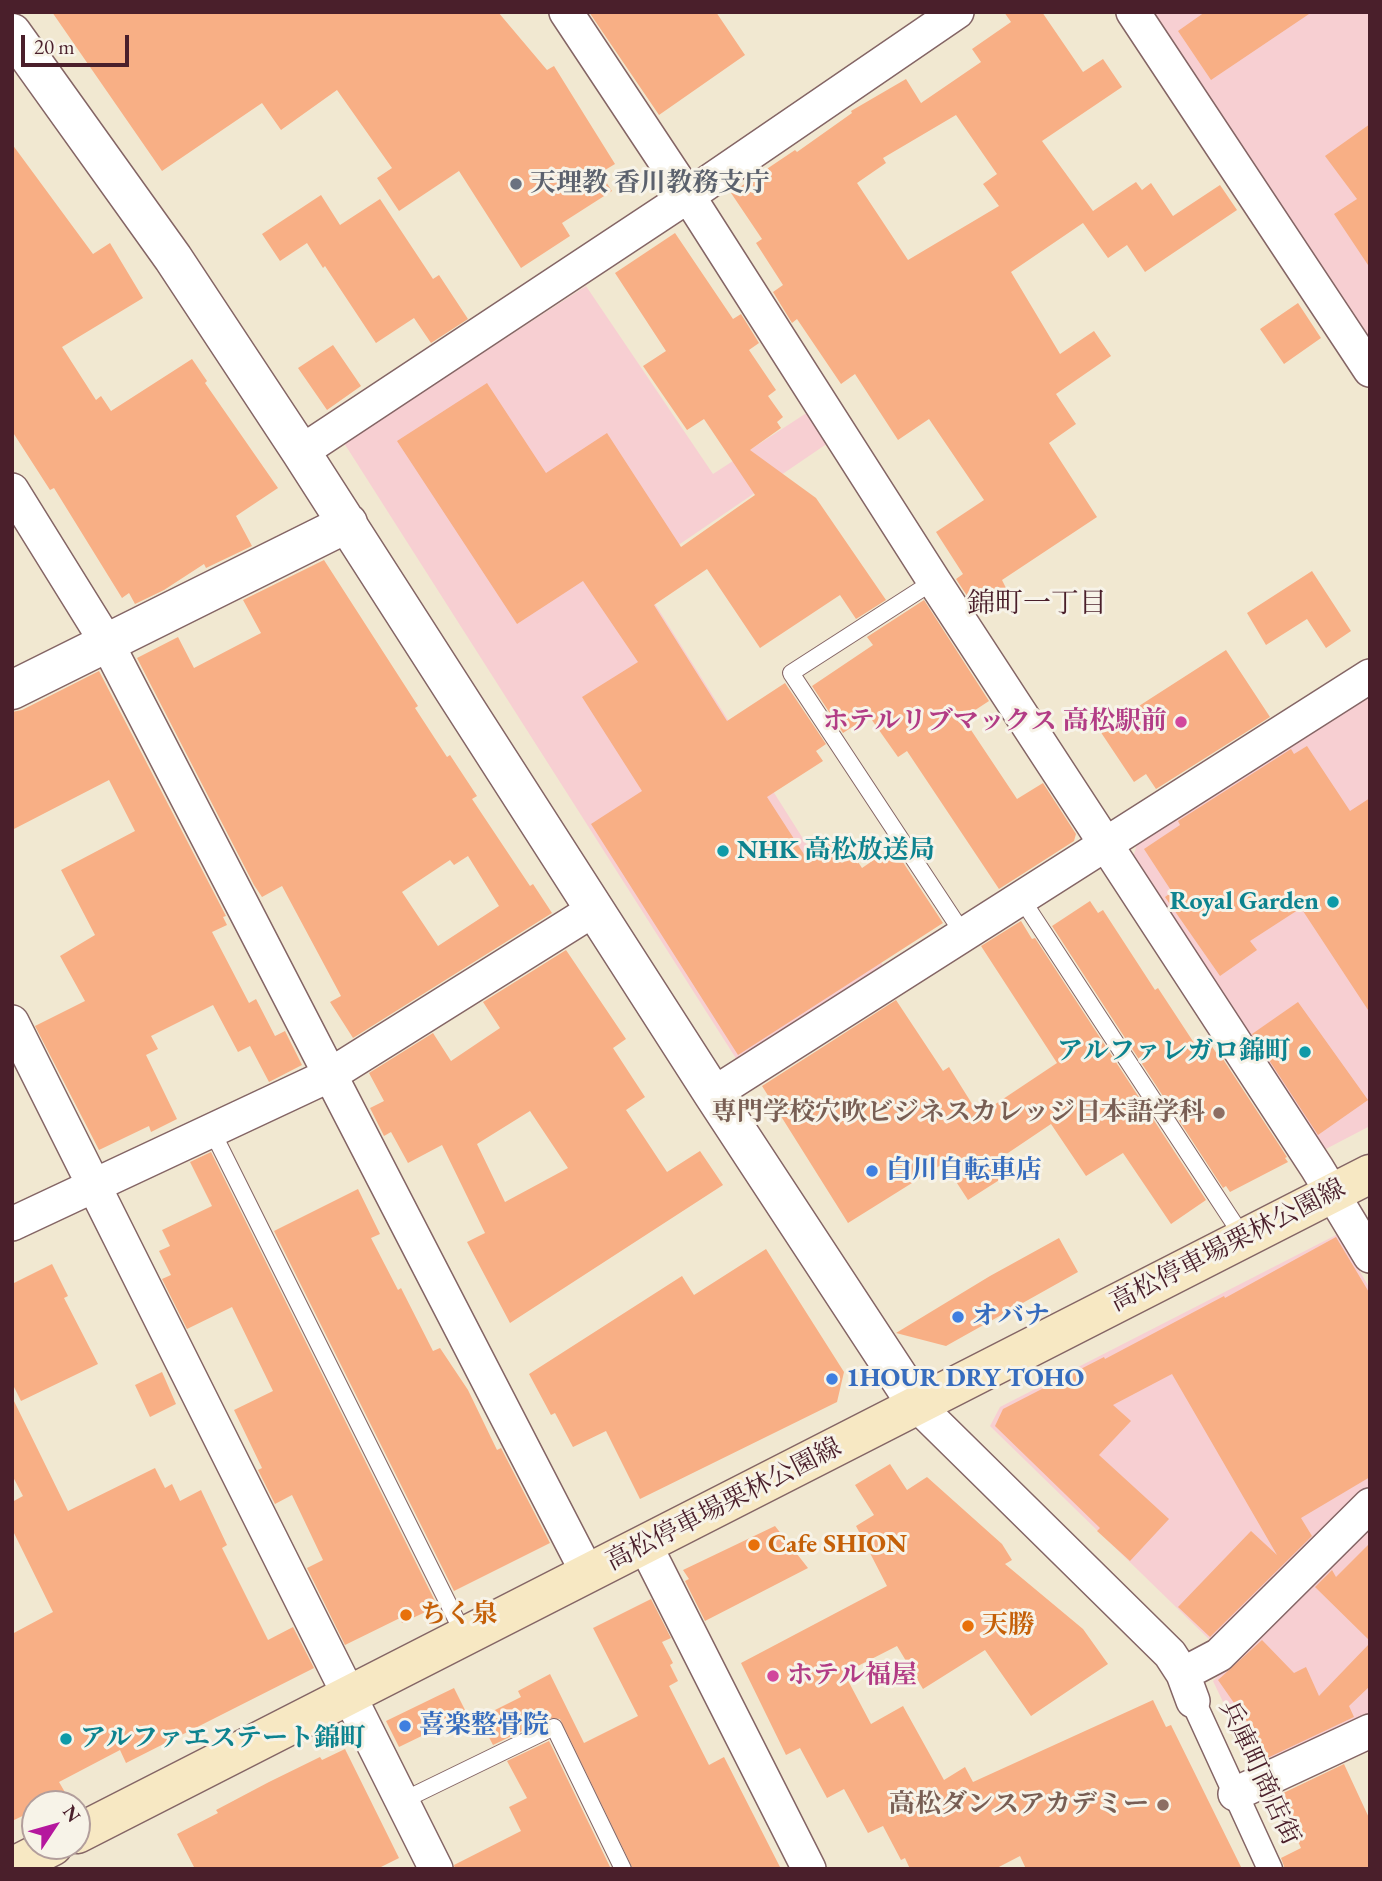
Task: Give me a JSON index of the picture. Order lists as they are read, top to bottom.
{
  "streets": {
    "main road": ["高松停車場栗林公園線"],
    "street": ["兵庫町商店街"]
  },
  "districts": ["錦町一丁目"],
  "places": [
    "天理教 香川教務支庁",
    "ホテルリブマックス 高松駅前",
    "NHK 高松放送局",
    "Royal Garden",
    "アルファレガロ錦町",
    "専門学校穴吹ビジネスカレッジ日本語学科",
    "白川自転車店",
    "オバナ",
    "1HOUR DRY TOHO",
    "Cafe SHION",
    "ちく泉",
    "天勝",
    "ホテル福屋",
    "喜楽整骨院",
    "アルファエステート錦町",
    "高松ダンスアカデミー"
  ],
  "scale_bar": "20 m",
  "north": "top right"
}
